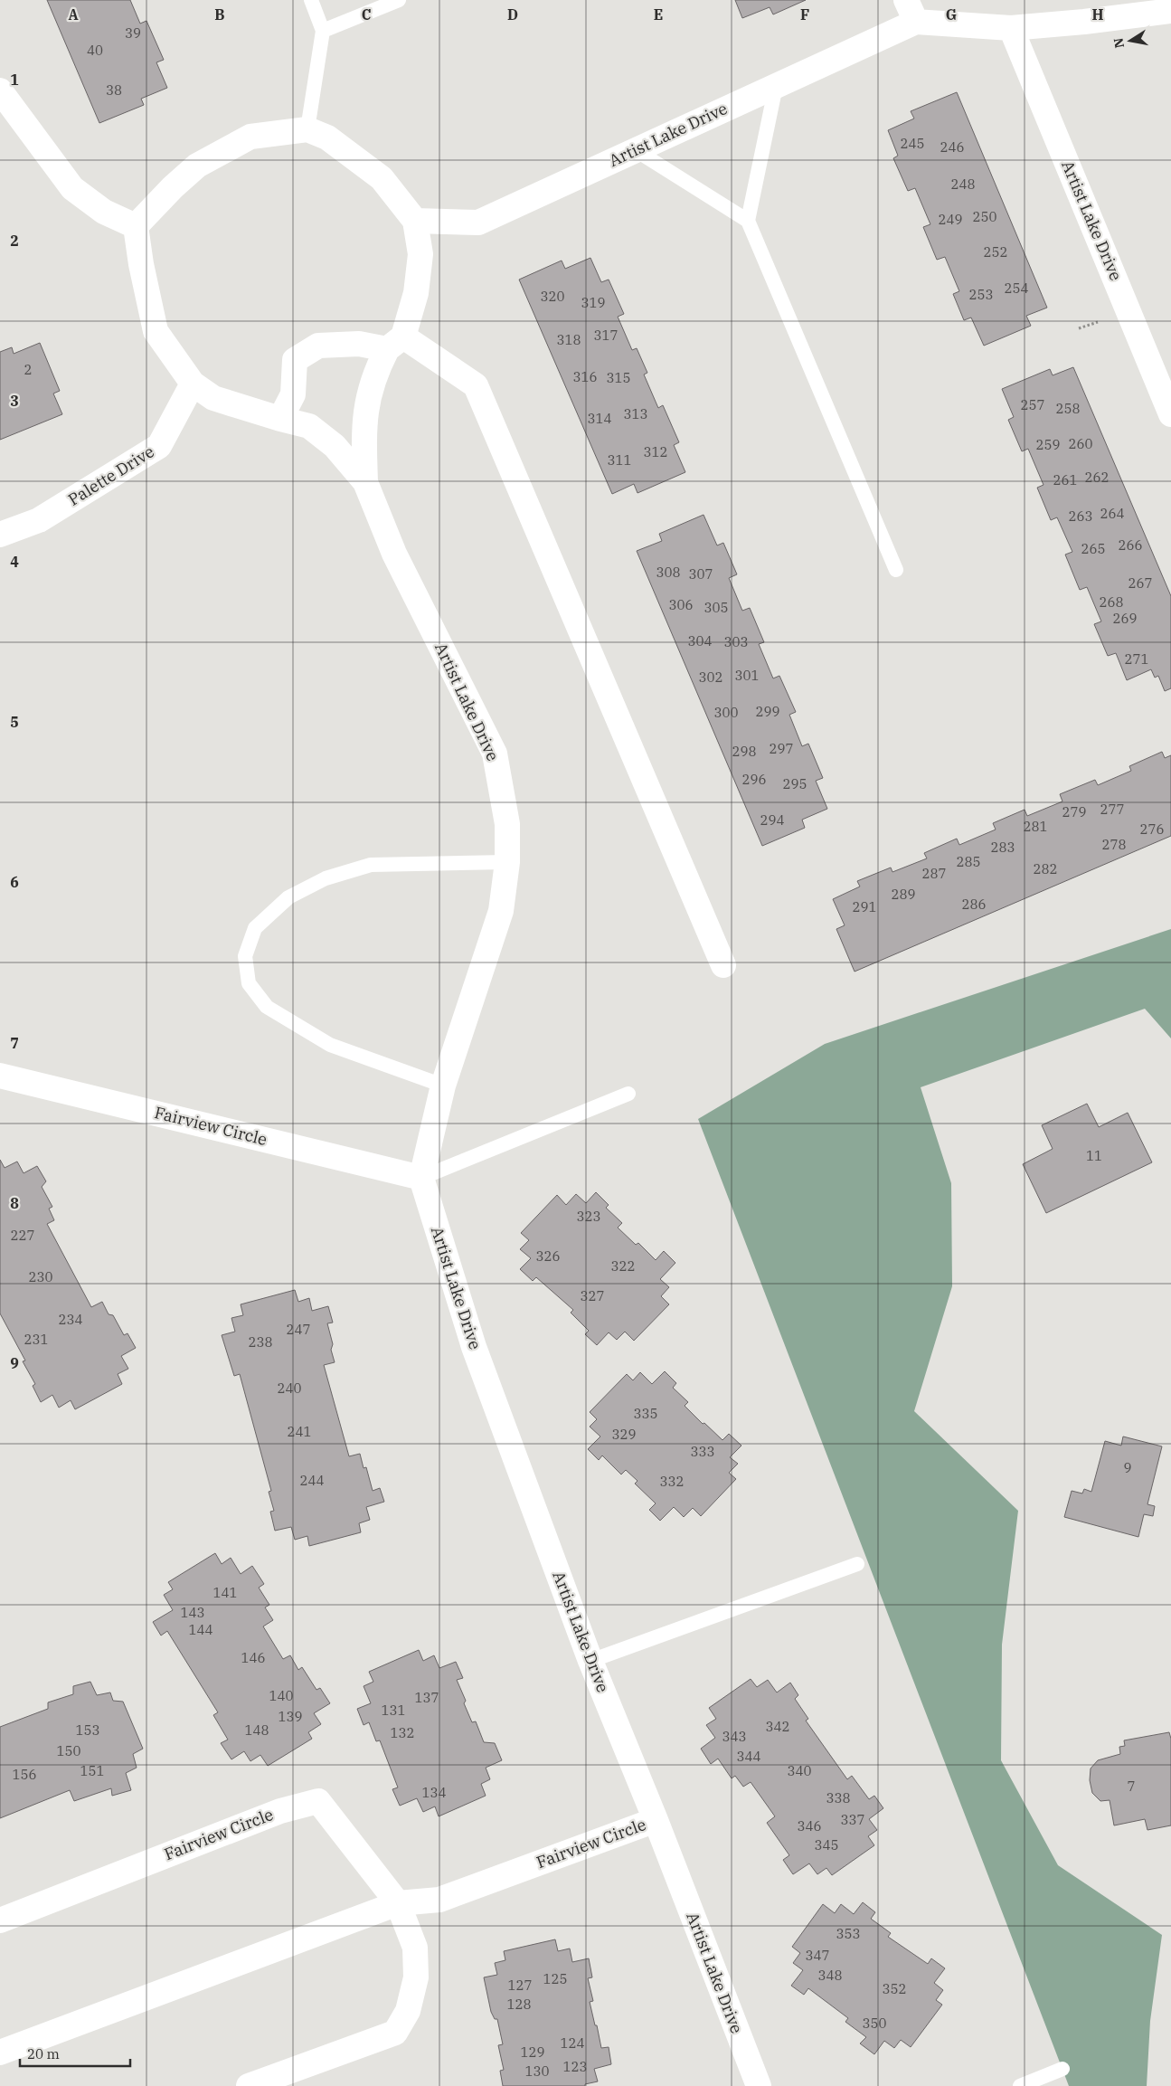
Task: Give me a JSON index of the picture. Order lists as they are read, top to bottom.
{
  "streets": {
    "street": ["Artist Lake Drive", "Palette Drive", "Fairview Circle"]
  },
  "crossings": [
    ["Artist Lake Drive", "Palette Drive"],
    ["Artist Lake Drive", "Fairview Circle"]
  ],
  "house_numbers": [
    "39",
    "40",
    "38",
    "245",
    "246",
    "248",
    "250",
    "249",
    "252",
    "254",
    "253",
    "320",
    "319",
    "317",
    "318",
    "2",
    "316",
    "315",
    "257",
    "258",
    "313",
    "314",
    "260",
    "259",
    "312",
    "311",
    "262",
    "261",
    "264",
    "263",
    "266",
    "265",
    "308",
    "307",
    "267",
    "268",
    "306",
    "305",
    "269",
    "304",
    "303",
    "271",
    "301",
    "302",
    "299",
    "300",
    "297",
    "298",
    "296",
    "295",
    "277",
    "279",
    "294",
    "281",
    "276",
    "278",
    "283",
    "285",
    "282",
    "287",
    "289",
    "286",
    "291",
    "11",
    "323",
    "227",
    "326",
    "322",
    "230",
    "327",
    "234",
    "247",
    "231",
    "238",
    "240",
    "335",
    "241",
    "329",
    "333",
    "9",
    "244",
    "332",
    "141",
    "143",
    "144",
    "146",
    "140",
    "137",
    "131",
    "139",
    "342",
    "153",
    "148",
    "132",
    "343",
    "150",
    "344",
    "151",
    "340",
    "156",
    "7",
    "134",
    "338",
    "337",
    "346",
    "345",
    "353",
    "347",
    "348",
    "125",
    "127",
    "352",
    "128",
    "350",
    "124",
    "129",
    "123",
    "130"
  ],
  "scale_bar": "20 m",
  "north": "left",
  "grid": {
    "columns": [
      "A",
      "B",
      "C",
      "D",
      "E",
      "F",
      "G",
      "H"
    ],
    "rows": [
      "1",
      "2",
      "3",
      "4",
      "5",
      "6",
      "7",
      "8",
      "9"
    ]
  }
}
